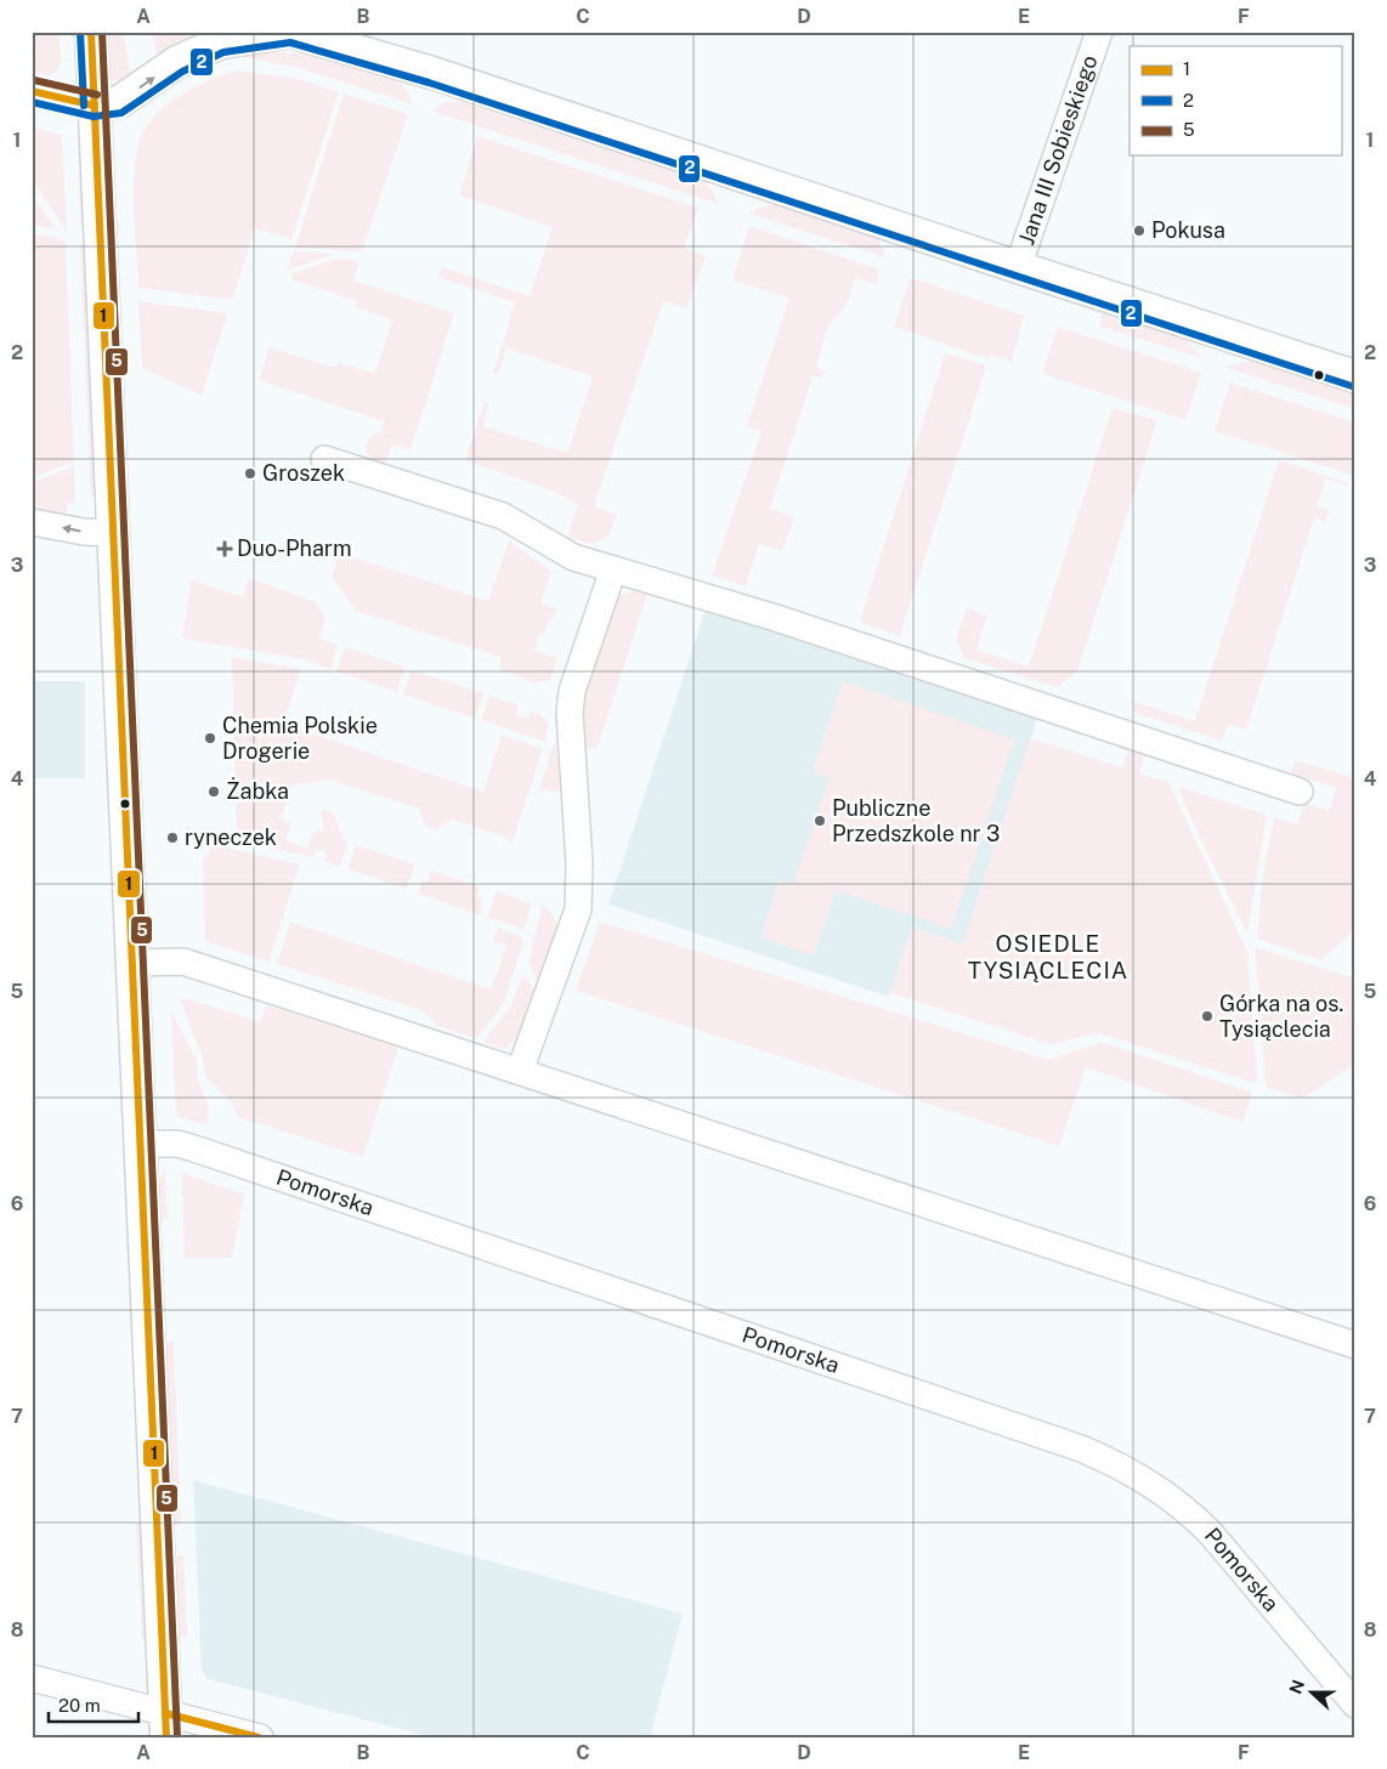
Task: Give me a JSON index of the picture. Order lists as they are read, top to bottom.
{
  "streets": {
    "street": ["Jana III Sobieskiego", "Pomorska"]
  },
  "districts": ["OSIEDLE TYSIĄCLECIA"],
  "places": {
    "other": [
      "Pokusa",
      "Groszek",
      "Chemia Polskie Drogerie",
      "Żabka",
      "Publiczne Przedszkole nr 3",
      "ryneczek",
      "Górka na os. Tysiąclecia"
    ],
    "health": ["Duo-Pharm"]
  },
  "lines": ["transit line 1", "transit line 2", "transit line 5"],
  "legend": ["1", "2", "5"],
  "scale_bar": "20 m",
  "north": "left",
  "grid": {
    "columns": [
      "A",
      "B",
      "C",
      "D",
      "E",
      "F"
    ],
    "rows": [
      "1",
      "2",
      "3",
      "4",
      "5",
      "6",
      "7",
      "8"
    ]
  }
}
